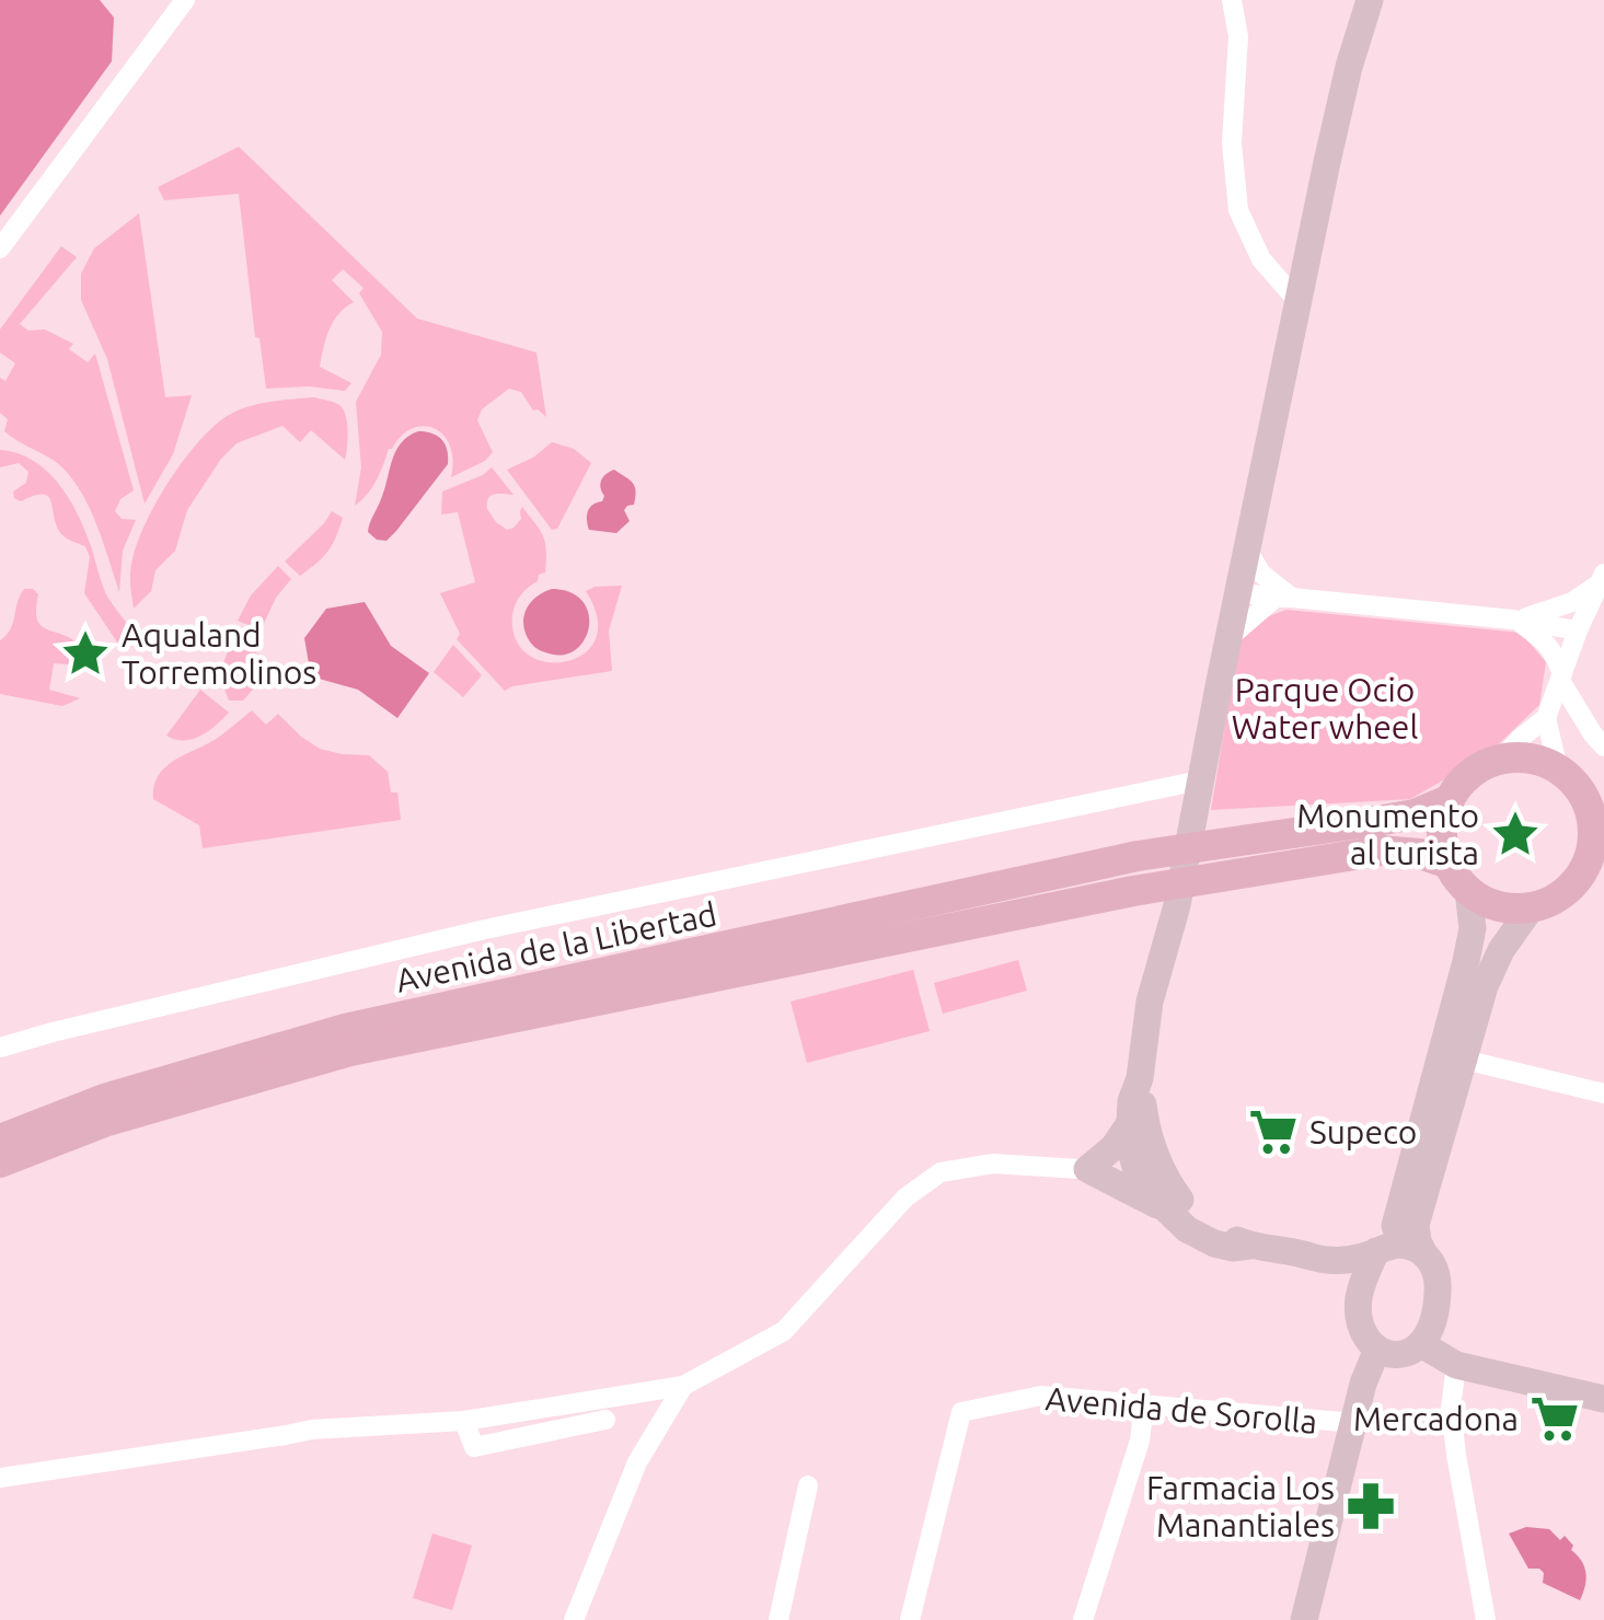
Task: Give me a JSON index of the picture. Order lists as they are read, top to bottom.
{
  "streets": {
    "main road": ["Avenida de la Libertad"],
    "street": ["Avenida de Sorolla"]
  },
  "parks": ["Parque Ocio Water wheel"],
  "places": {
    "place": ["Aqualand Torremolinos", "Monumento al turista"],
    "supermarket": ["Supeco", "Mercadona"],
    "pharmacy": ["Farmacia Los Manantiales"]
  }
}
